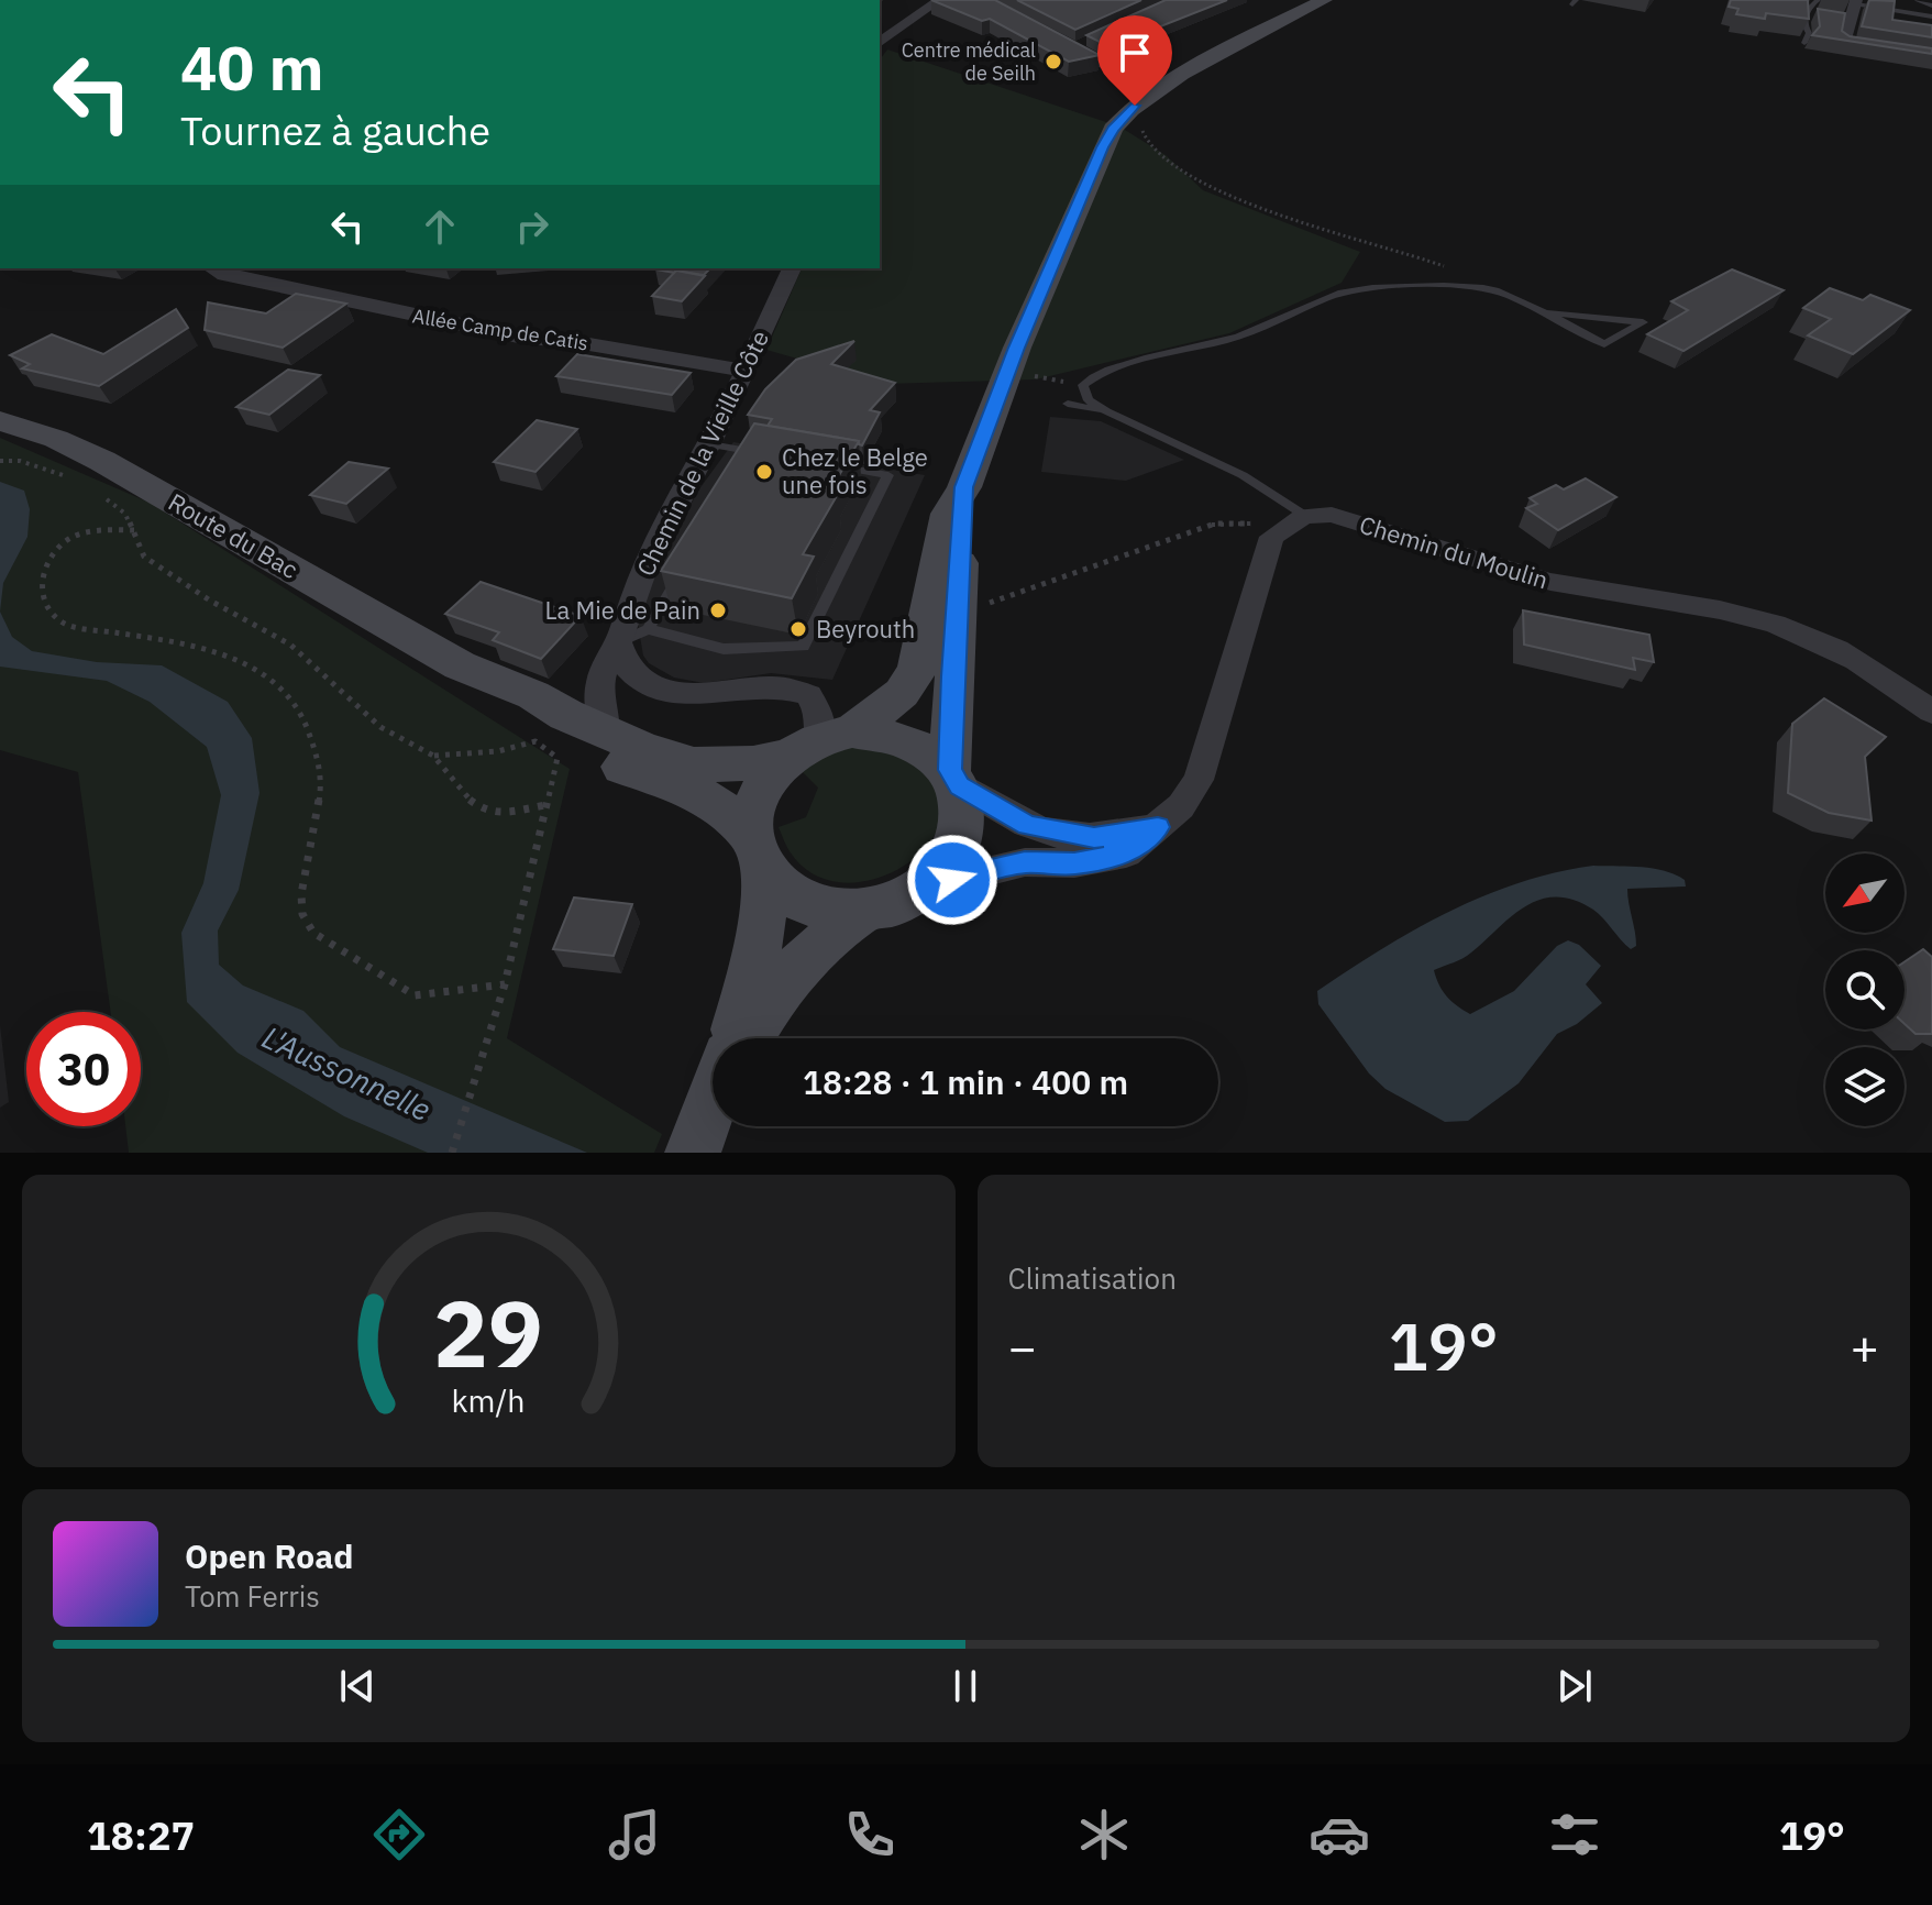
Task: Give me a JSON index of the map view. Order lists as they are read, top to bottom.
{
  "streets": {
    "main road": ["Route du Bac"],
    "street": ["Allée Camp de Catis", "Chemin de la Vieille Côte", "Chemin du Moulin"]
  },
  "crossings": [
    ["Allée Camp de Catis", "Chemin de la Vieille Côte"],
    ["Chemin de la Vieille Côte", "Route du Bac"]
  ],
  "water": ["L'Aussonnelle"],
  "places": [
    "Centre médical de Seilh",
    "Chez le Belge une fois",
    "La Mie de Pain",
    "Beyrouth"
  ],
  "north": "bottom left",
  "page": {
    "turn": ["40 m", "Tournez à gauche"],
    "limit": "30",
    "trip": "18:28 · 1 min · 400 m",
    "tile": "Climatisation",
    "heat": ["−", "19°", "+"],
    "song": ["Open Road", "Tom Ferris"],
    "tabs": ["18:27", "19°"],
    "gauge": ["29", "km/h"]
  }
}
